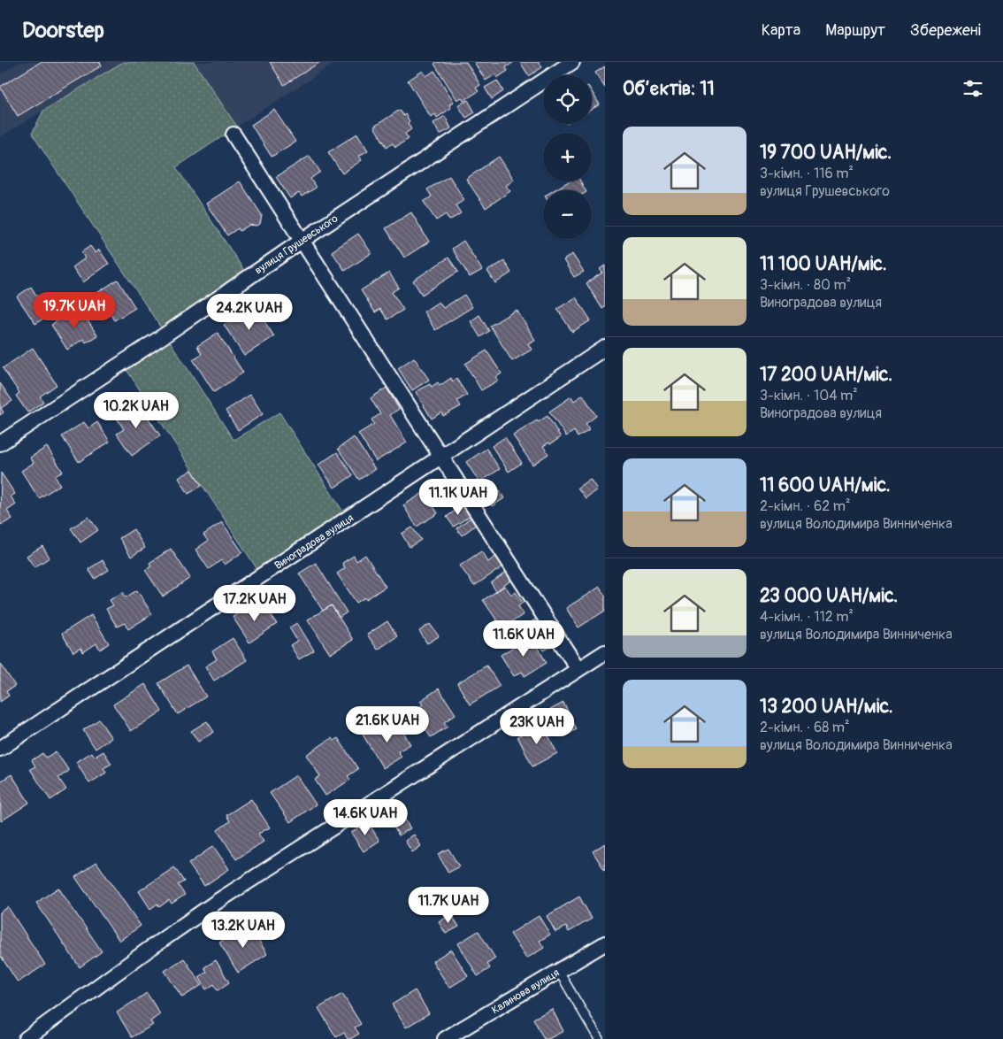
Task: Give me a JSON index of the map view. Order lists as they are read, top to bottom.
{
  "streets": {
    "street": ["вулиця Грушевського", "Виноградова вулиця", "Калинова вулиця"]
  },
  "page": {
    "header": "Doorstep",
    "nav": ["Карта", "Маршрут", "Збережені"],
    "heading": "Об’єктів: 11",
    "map_buttons": ["+", "−"],
    "list": [
      {
        "name": "19 700 UAH/міс.",
        "note": "3-кімн. · 116 m² · вулиця Грушевського"
      },
      {
        "name": "11 100 UAH/міс.",
        "note": "3-кімн. · 80 m² · Виноградова вулиця"
      },
      {
        "name": "17 200 UAH/міс.",
        "note": "3-кімн. · 104 m² · Виноградова вулиця"
      },
      {
        "name": "11 600 UAH/міс.",
        "note": "2-кімн. · 62 m² · вулиця Володимира Винниченка"
      },
      {
        "name": "23 000 UAH/міс.",
        "note": "4-кімн. · 112 m² · вулиця Володимира Винниченка"
      },
      {
        "name": "13 200 UAH/міс.",
        "note": "2-кімн. · 68 m² · вулиця Володимира Винниченка"
      }
    ],
    "price": [
      "19.7K UAH",
      "24.2K UAH",
      "10.2K UAH",
      "11.1K UAH",
      "17.2K UAH",
      "11.6K UAH",
      "21.6K UAH",
      "23K UAH",
      "14.6K UAH",
      "11.7K UAH",
      "13.2K UAH"
    ]
  }
}
